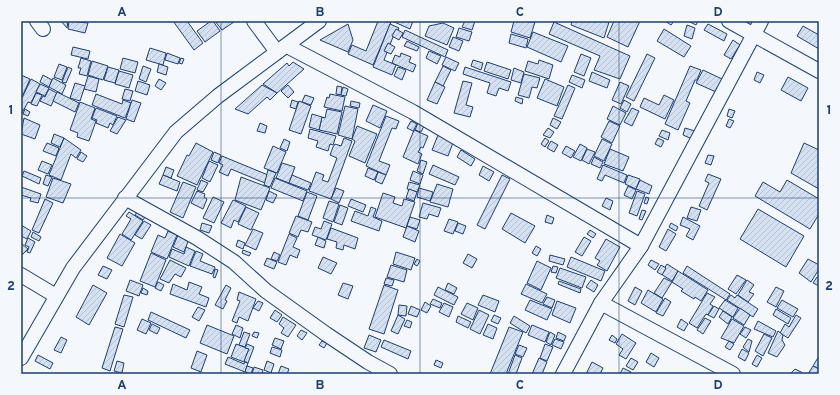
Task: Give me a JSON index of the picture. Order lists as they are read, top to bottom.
{
  "grid": {
    "columns": [
      "A",
      "B",
      "C",
      "D"
    ],
    "rows": ["1", "2"]
  }
}
